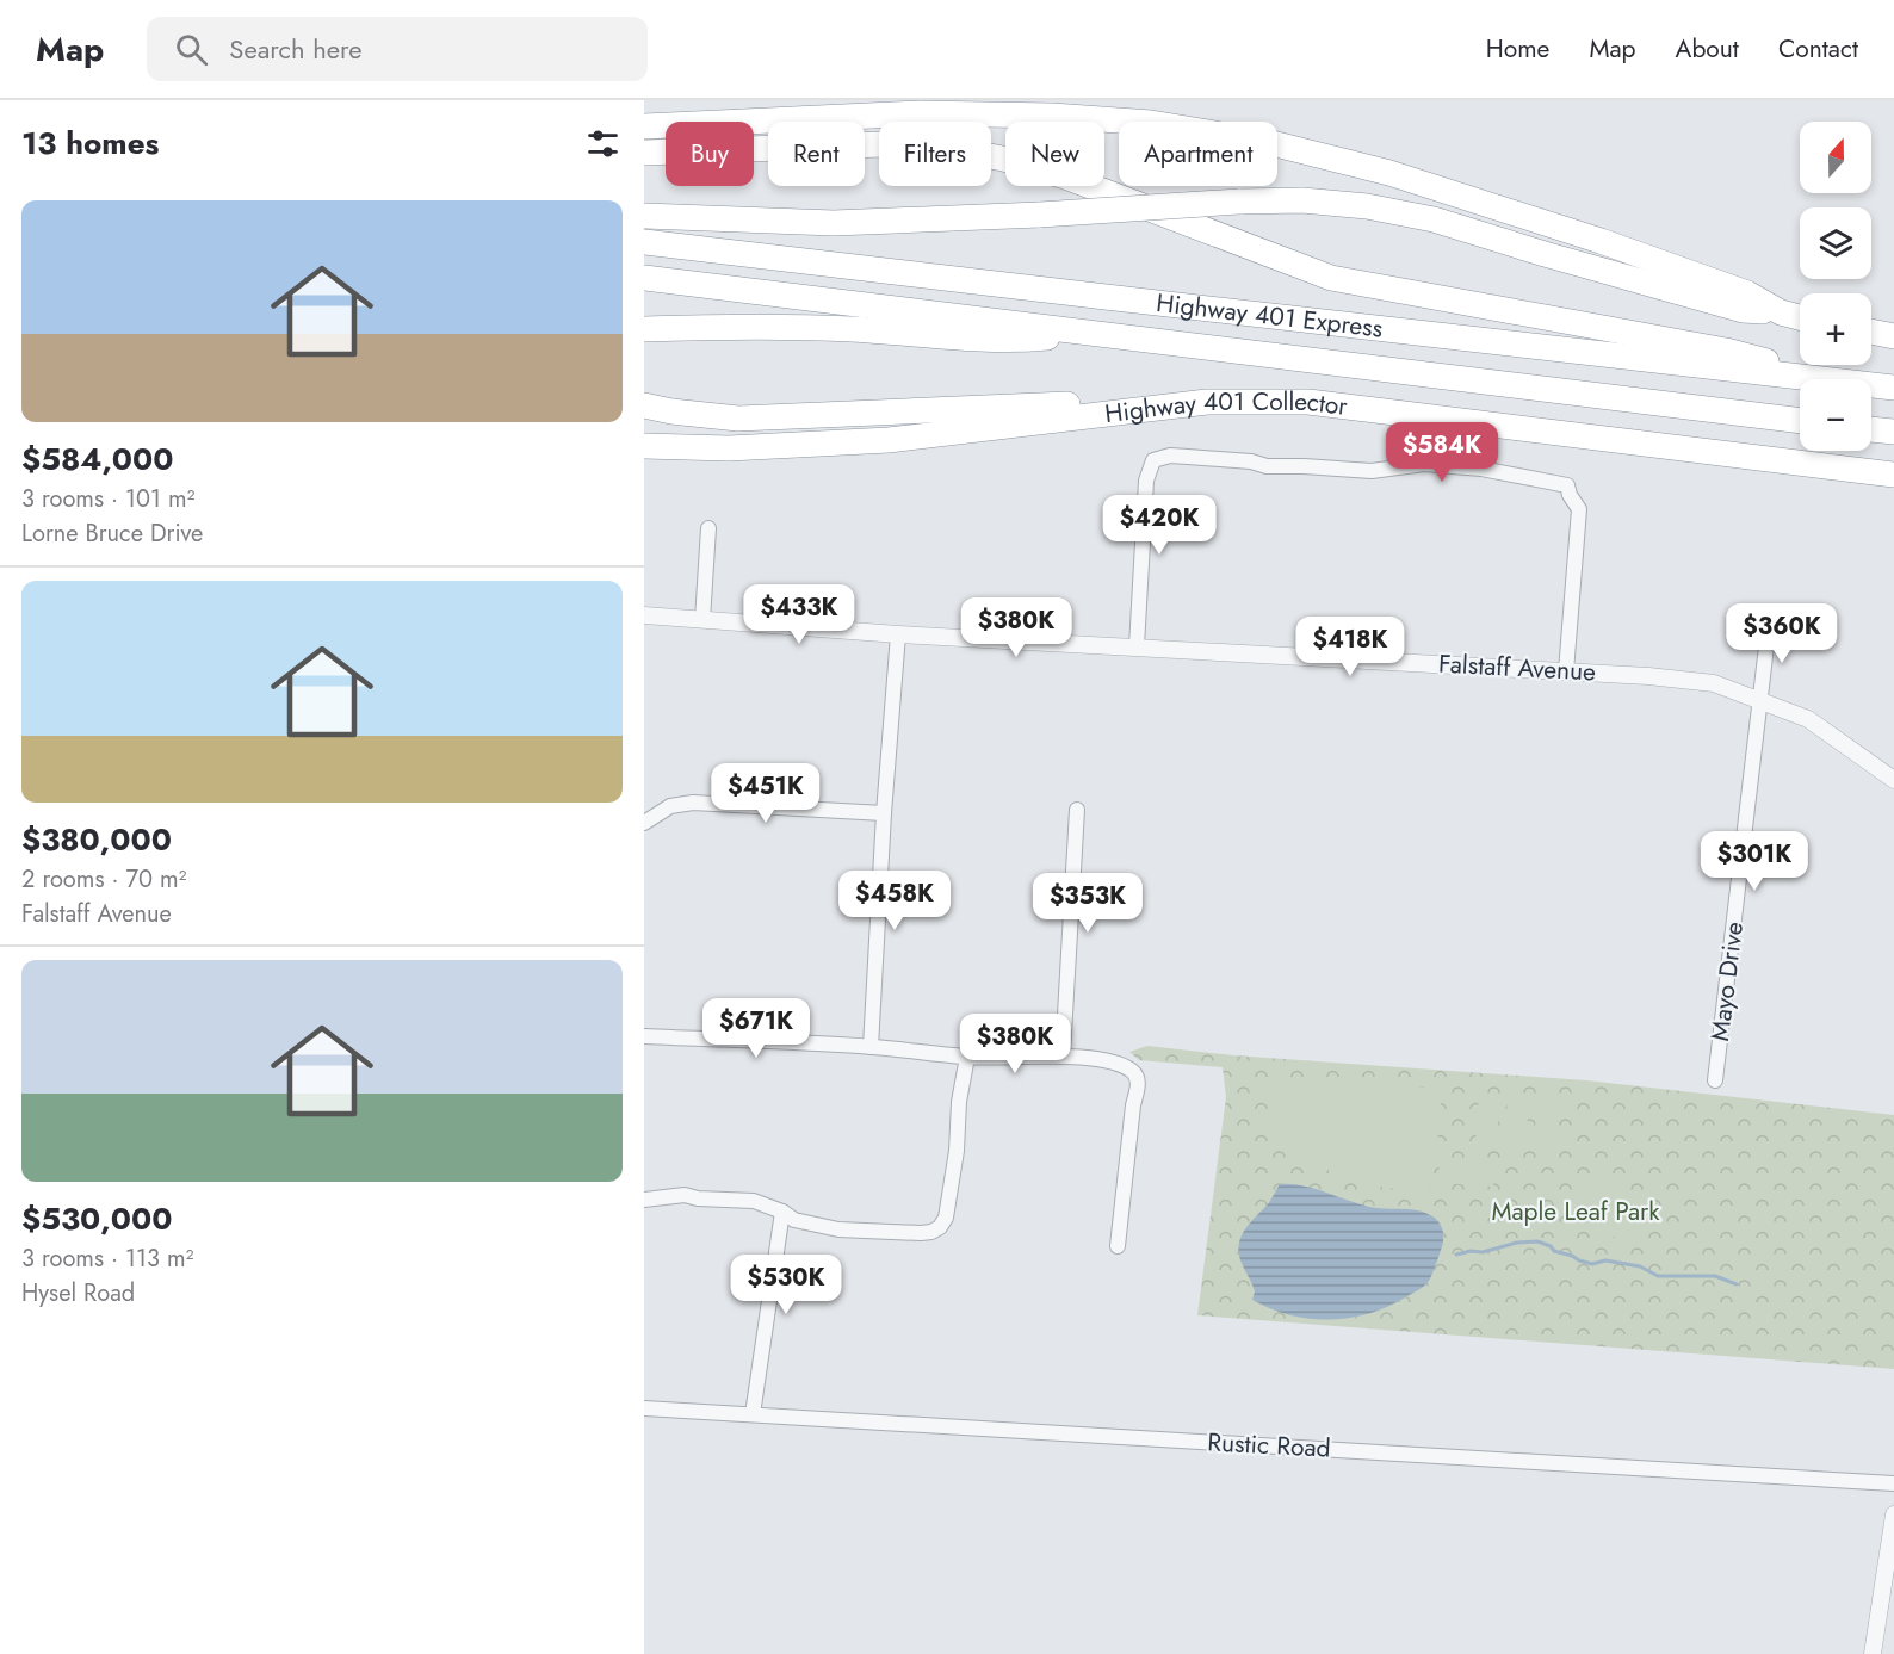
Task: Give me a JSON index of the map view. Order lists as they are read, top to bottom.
{
  "streets": {
    "highway": ["Highway 401 Express", "Highway 401 Collector"],
    "street": ["Falstaff Avenue", "Mayo Drive", "Rustic Road"]
  },
  "crossings": [
    ["Falstaff Avenue", "Mayo Drive"]
  ],
  "parks": ["Maple Leaf Park"],
  "north": "top",
  "page": {
    "header": "Map",
    "search": "Search here",
    "nav": [
      "Home",
      "Map",
      "About",
      "Contact"
    ],
    "heading": "13 homes",
    "map_buttons": ["+", "−"],
    "chip": [
      "Buy",
      "Rent",
      "Filters",
      "New",
      "Apartment"
    ],
    "list": [
      {
        "name": "$584,000",
        "note": "3 rooms · 101 m² · Lorne Bruce Drive"
      },
      {
        "name": "$380,000",
        "note": "2 rooms · 70 m² · Falstaff Avenue"
      },
      {
        "name": "$530,000",
        "note": "3 rooms · 113 m² · Hysel Road"
      }
    ],
    "price": [
      "$584K",
      "$420K",
      "$433K",
      "$380K",
      "$360K",
      "$418K",
      "$451K",
      "$301K",
      "$458K",
      "$353K",
      "$671K",
      "$380K",
      "$530K"
    ]
  }
}
